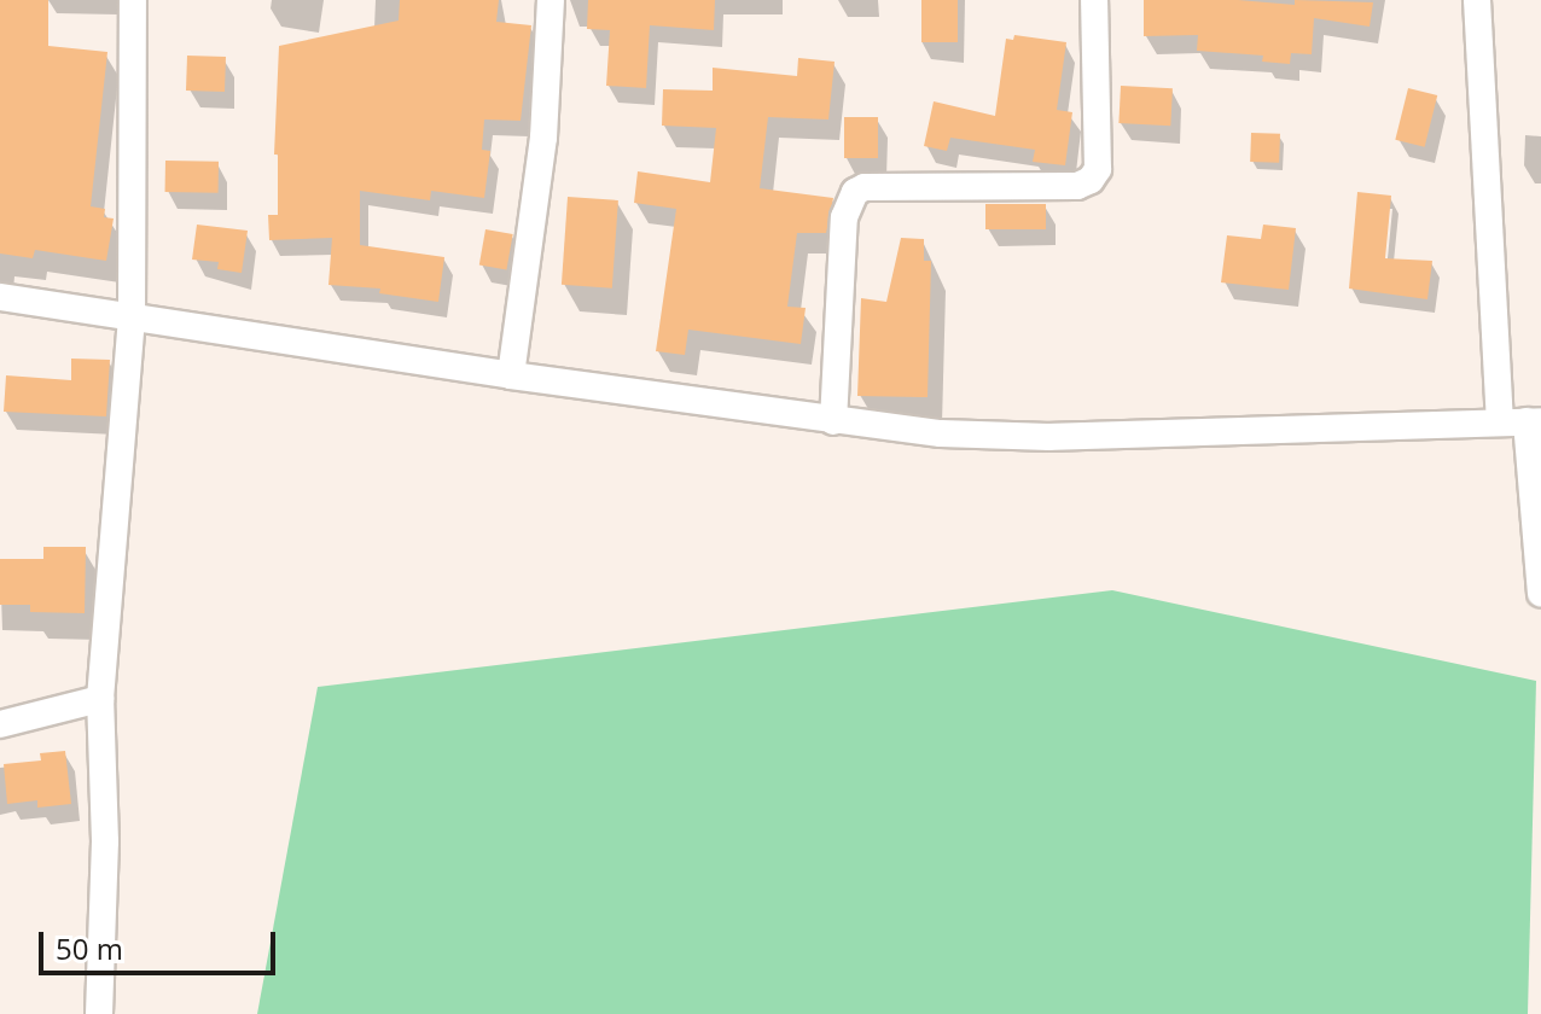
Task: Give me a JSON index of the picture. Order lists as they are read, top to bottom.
{
  "scale_bar": "50 m"
}
